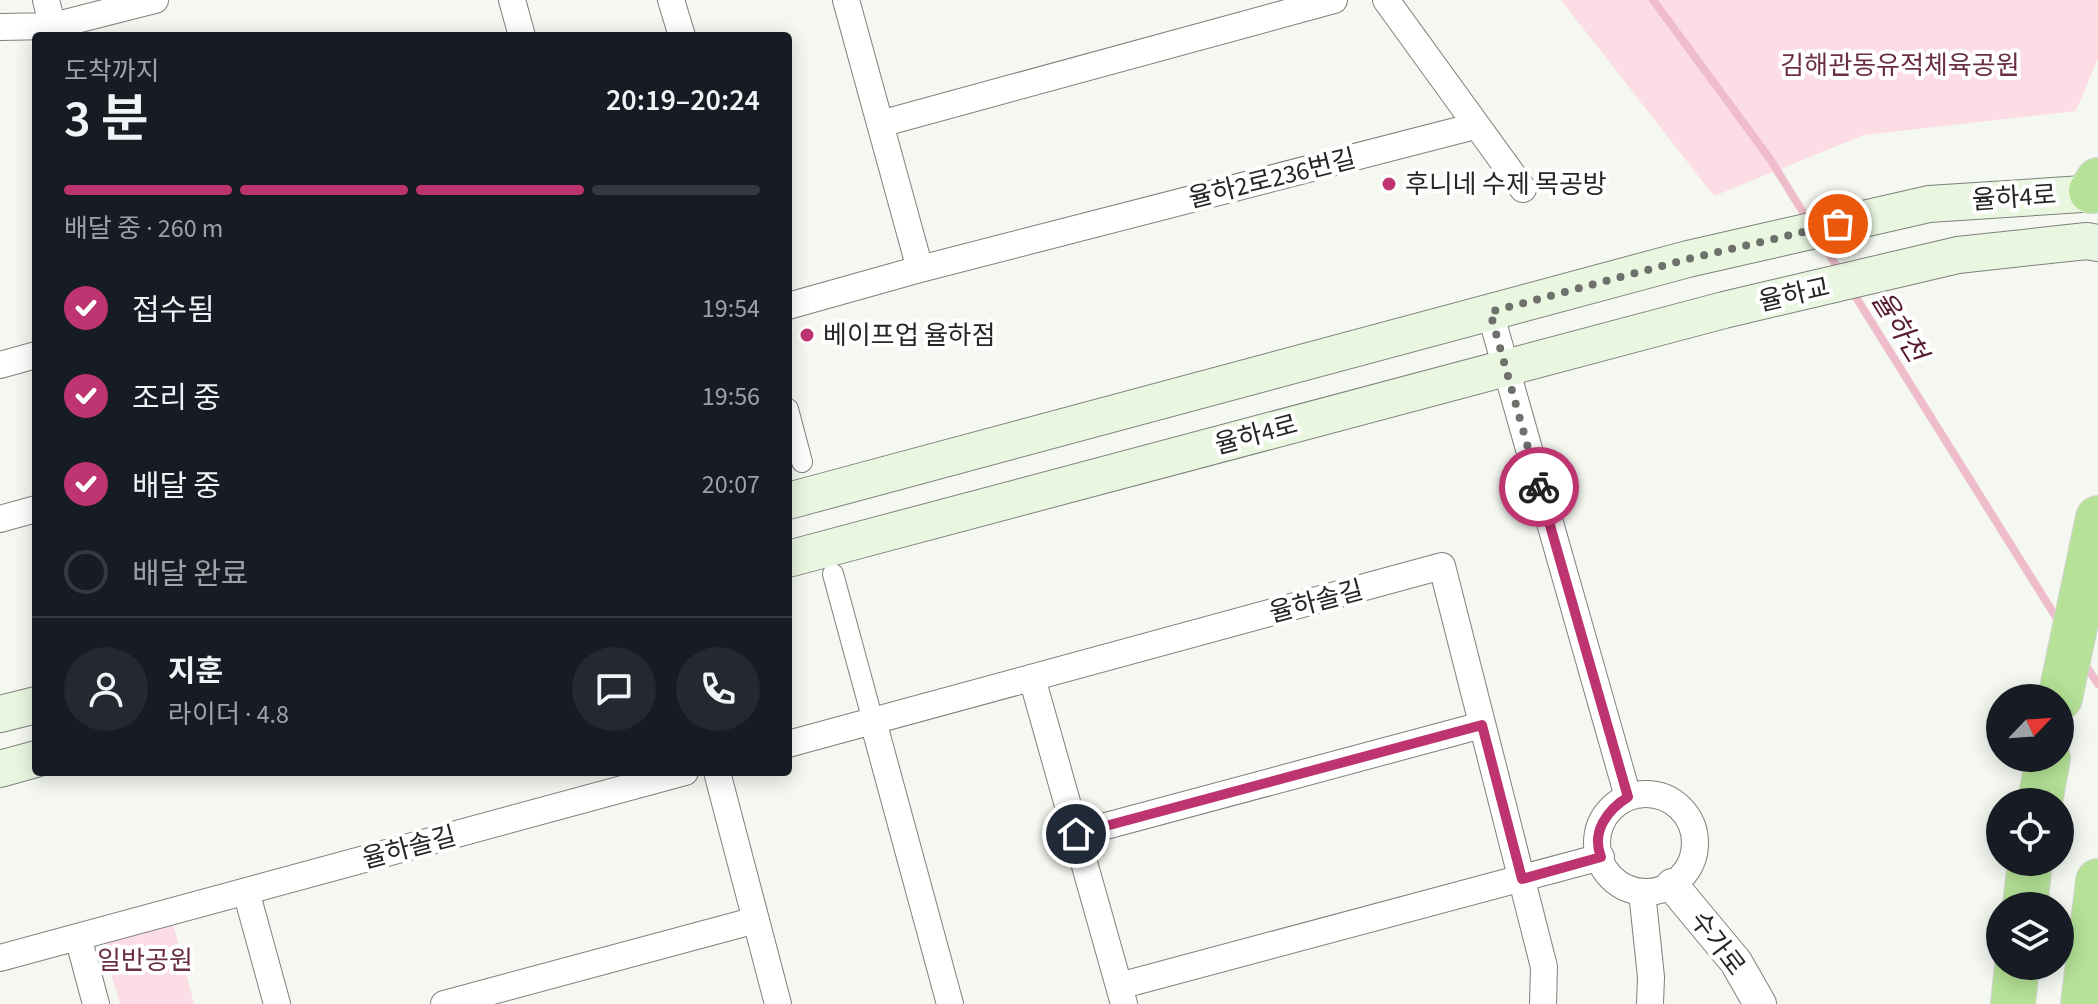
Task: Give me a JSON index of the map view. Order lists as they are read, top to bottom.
{
  "streets": {
    "main road": ["율하4로", "율하교"],
    "street": ["율하2로236번길", "율하솔길", "수가로"]
  },
  "crossings": [
    ["율하4로", "율하교"]
  ],
  "water": ["율하천"],
  "parks": ["김해관동유적체육공원", "일반공원"],
  "places": ["후니네 수제 목공방", "베이프업 율하점"],
  "north": "top right",
  "page": {
    "heading": ["3 분", "도착까지", "20:19–20:24"],
    "panel": ["지훈", "라이더 · 4.8"],
    "bar": "배달 중 · 260 m",
    "list": [
      ["접수됨", "19:54"],
      ["조리 중", "19:56"],
      ["배달 중", "20:07"],
      "배달 완료"
    ]
  }
}
